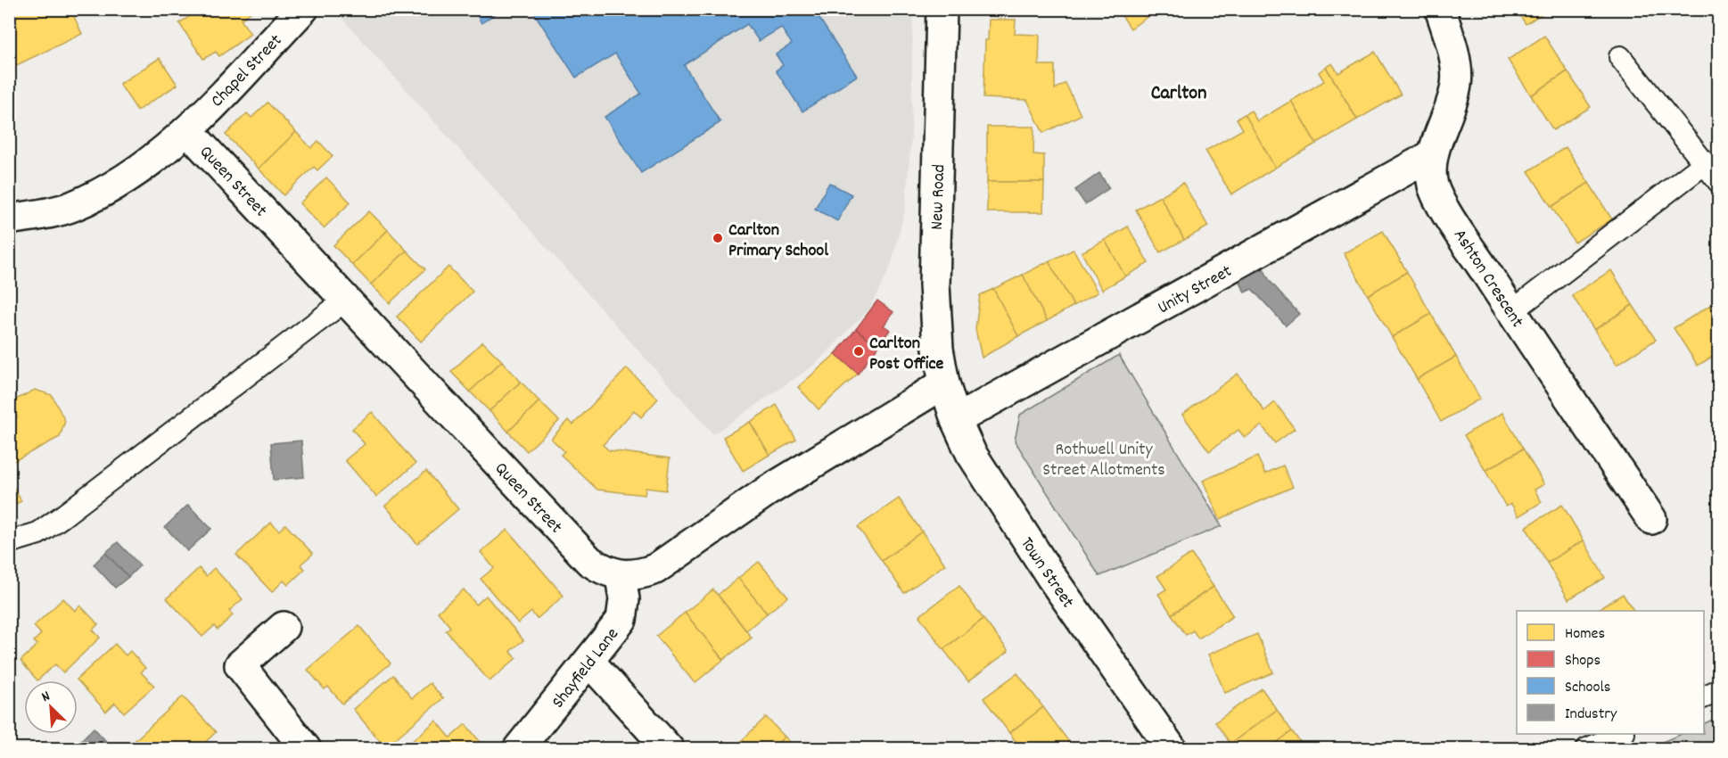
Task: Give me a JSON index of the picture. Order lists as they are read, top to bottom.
{
  "streets": {
    "street": [
      "Chapel Street",
      "Queen Street",
      "New Road",
      "Ashton Crescent",
      "Unity Street",
      "Town Street",
      "Shayfield Lane"
    ]
  },
  "crossings": [
    ["Chapel Street", "Queen Street"],
    ["Queen Street", "New Road"],
    ["Queen Street", "Town Street"],
    ["Queen Street", "Shayfield Lane"],
    ["New Road", "Town Street"],
    ["Ashton Crescent", "Unity Street"],
    ["Unity Street", "Town Street"]
  ],
  "districts": ["Carlton"],
  "parks": ["Rothwell Unity Street Allotments"],
  "places": ["Carlton Primary School", "Carlton Post Office"],
  "legend": [
    "Homes",
    "Shops",
    "Schools",
    "Industry"
  ],
  "north": "top left"
}
